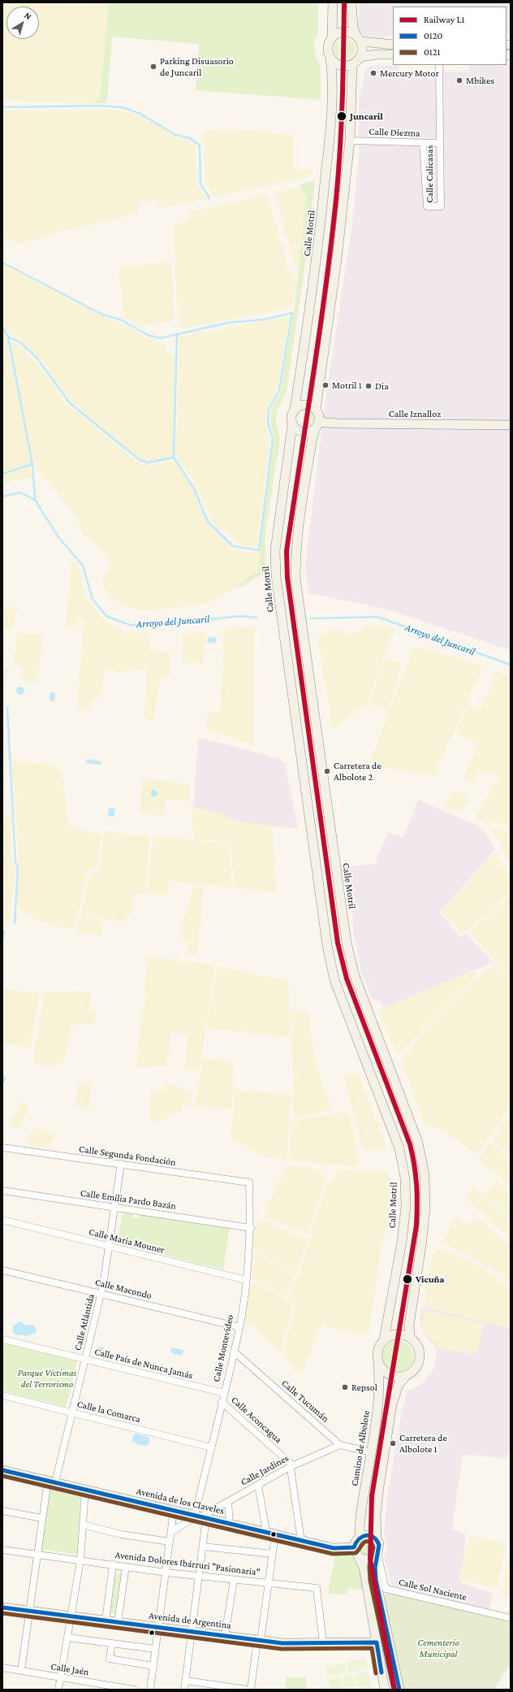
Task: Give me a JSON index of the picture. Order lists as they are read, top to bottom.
{
  "streets": {
    "street": [
      "Calle Diezma",
      "Calle Calicasas",
      "Calle Motril",
      "Calle Iznalloz",
      "Calle Segunda Fondación",
      "Calle Emilia Pardo Bazán",
      "Calle Maria Mouner",
      "Calle Macondo",
      "Calle Atlántida",
      "Calle Montevideo",
      "Calle País de Nunca Jamás",
      "Calle Tucumán",
      "Calle la Comarca",
      "Calle Aconcagua",
      "Camino de Albolote",
      "Calle Jardines",
      "Avenida de los Claveles",
      "Avenida Dolores Ibárruri \"Pasionaria\"",
      "Calle Sol Naciente",
      "Avenida de Argentina",
      "Calle Jaén"
    ]
  },
  "crossings": [
    ["Calle Diezma", "Calle Calicasas"],
    ["Calle Motril", "Calle Iznalloz"],
    ["Calle Motril", "Camino de Albolote"],
    ["Calle Segunda Fondación", "Calle Atlántida"],
    ["Calle Segunda Fondación", "Calle Montevideo"],
    ["Calle Emilia Pardo Bazán", "Calle Atlántida"],
    ["Calle Emilia Pardo Bazán", "Calle Montevideo"],
    ["Calle Maria Mouner", "Calle Atlántida"],
    ["Calle Maria Mouner", "Calle Montevideo"],
    ["Calle Macondo", "Calle Atlántida"],
    ["Calle Macondo", "Calle Montevideo"],
    ["Calle Atlántida", "Calle País de Nunca Jamás"],
    ["Calle Atlántida", "Calle la Comarca"],
    ["Calle Atlántida", "Avenida de los Claveles"],
    ["Calle Atlántida", "Avenida Dolores Ibárruri \"Pasionaria\""],
    ["Calle Atlántida", "Avenida de Argentina"],
    ["Calle Atlántida", "Calle Jaén"],
    ["Calle Montevideo", "Calle País de Nunca Jamás"],
    ["Calle Montevideo", "Calle Tucumán"],
    ["Calle Montevideo", "Calle la Comarca"],
    ["Calle Montevideo", "Calle Aconcagua"],
    ["Calle Montevideo", "Calle Jardines"],
    ["Calle Montevideo", "Avenida de los Claveles"],
    ["Calle Montevideo", "Avenida Dolores Ibárruri \"Pasionaria\""],
    ["Calle Montevideo", "Avenida de Argentina"],
    ["Calle Tucumán", "Camino de Albolote"],
    ["Calle Tucumán", "Calle Jardines"],
    ["Calle Aconcagua", "Calle Jardines"],
    ["Camino de Albolote", "Avenida de los Claveles"],
    ["Camino de Albolote", "Calle Sol Naciente"],
    ["Calle Jardines", "Avenida de los Claveles"],
    ["Avenida de los Claveles", "Calle Sol Naciente"],
    ["Avenida Dolores Ibárruri \"Pasionaria\"", "Avenida de Argentina"]
  ],
  "water": ["Arroyo del Juncaril"],
  "parks": ["Parque Víctimas del Terrorismo", "Cementerio Municipal"],
  "places": [
    "Parking Disuasorio de Juncaril",
    "Mercury Motor",
    "Mbikes",
    "Juncaril",
    "Motril 1",
    "Dia",
    "Carretera de Albolote 2",
    "Vicuña",
    "Repsol",
    "Carretera de Albolote 1"
  ],
  "lines": ["rail line L1", "transit line 0120", "transit line 0121"],
  "legend": ["Railway L1", "0120", "0121"],
  "north": "top right"
}
